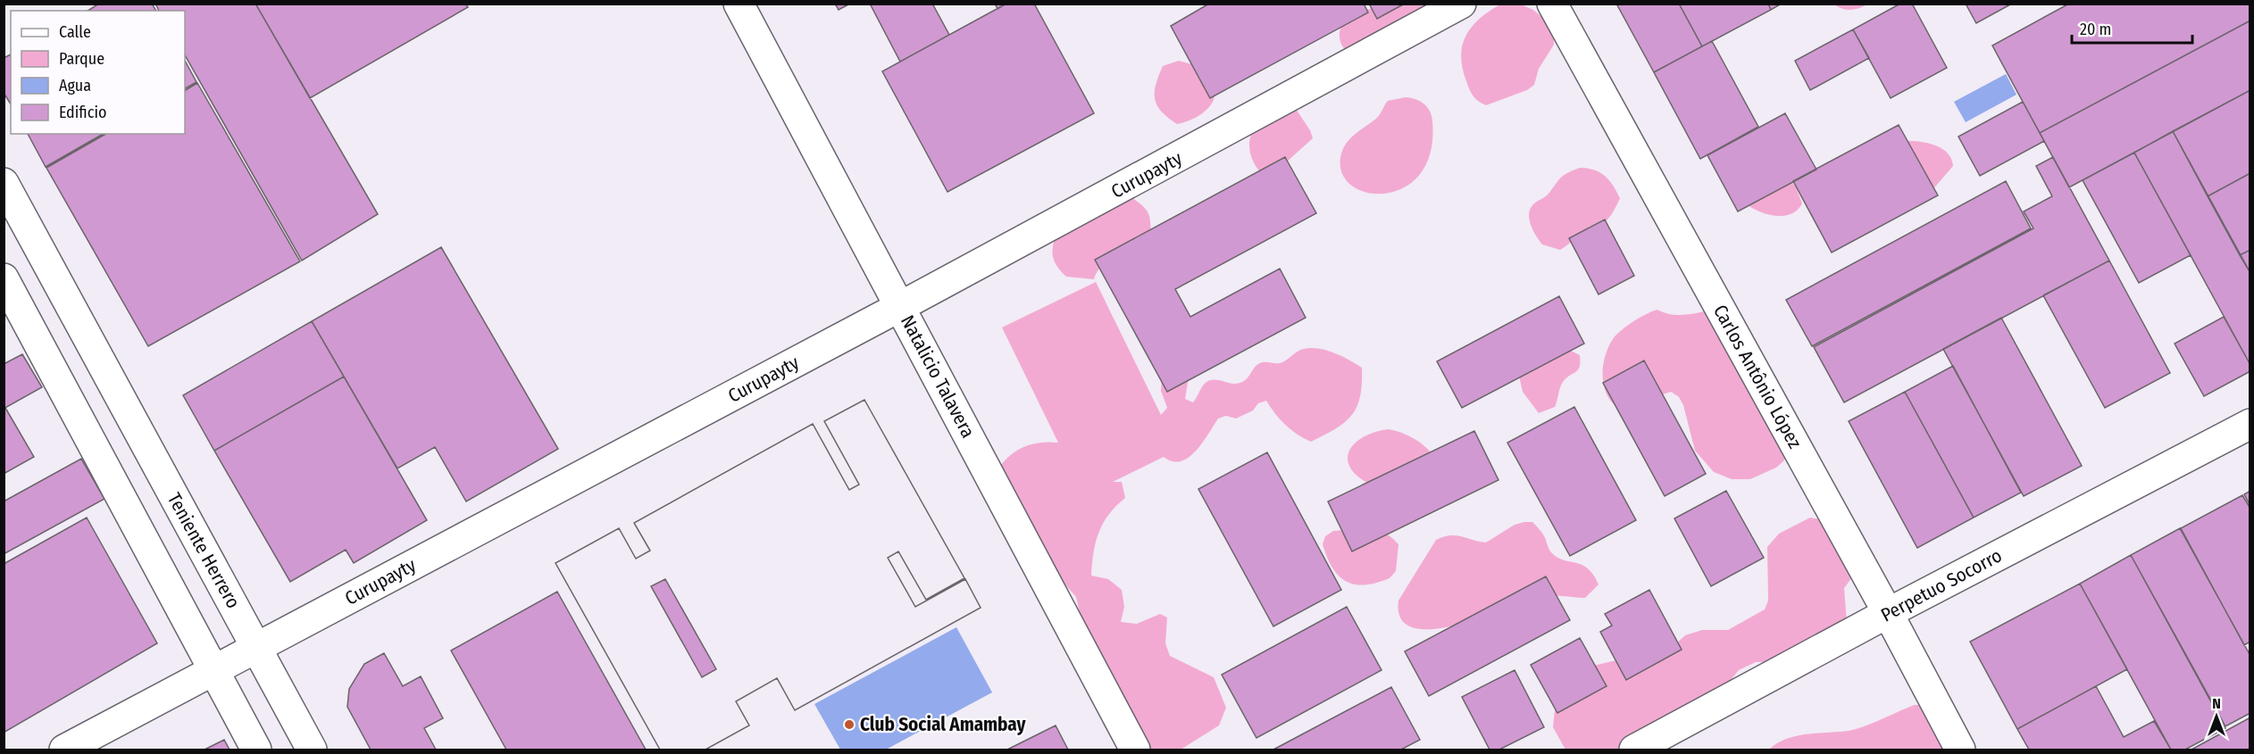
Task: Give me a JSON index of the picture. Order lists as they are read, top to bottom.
{
  "streets": {
    "street": [
      "Curupayty",
      "Natalicio Talavera",
      "Carlos Antônio López",
      "Teniente Herrero",
      "Perpetuo Socorro"
    ]
  },
  "crossings": [
    ["Curupayty", "Natalicio Talavera"],
    ["Curupayty", "Teniente Herrero"],
    ["Carlos Antônio López", "Perpetuo Socorro"]
  ],
  "places": ["Club Social Amambay"],
  "legend": [
    "Calle",
    "Parque",
    "Agua",
    "Edificio"
  ],
  "scale_bar": "20 m",
  "north": "top"
}
